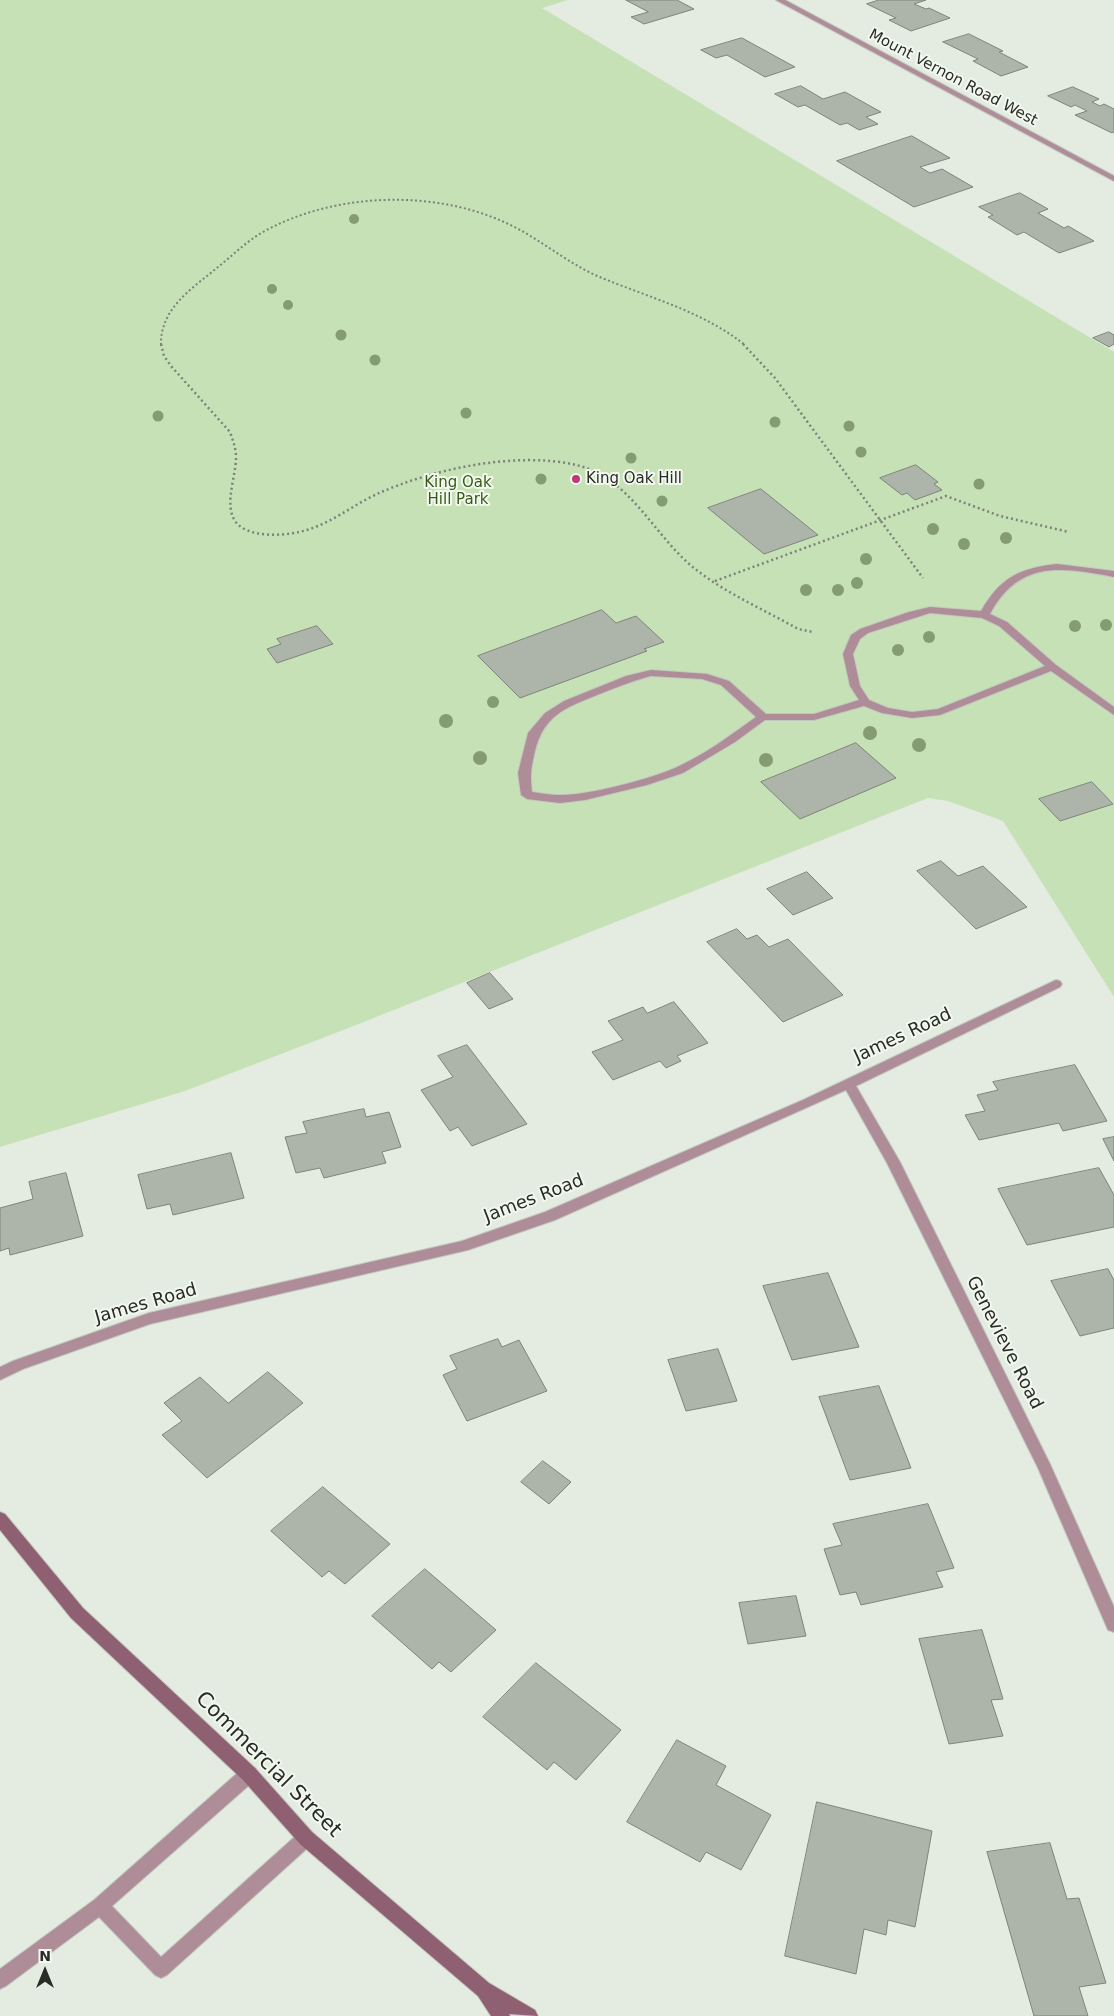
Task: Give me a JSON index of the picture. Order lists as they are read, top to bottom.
{
  "streets": {
    "main road": ["Commercial Street"],
    "street": ["Mount Vernon Road West", "James Road", "Genevieve Road"]
  },
  "crossings": [
    ["James Road", "Genevieve Road"]
  ],
  "parks": ["King Oak Hill Park"],
  "places": ["King Oak Hill"],
  "north": "top"
}
